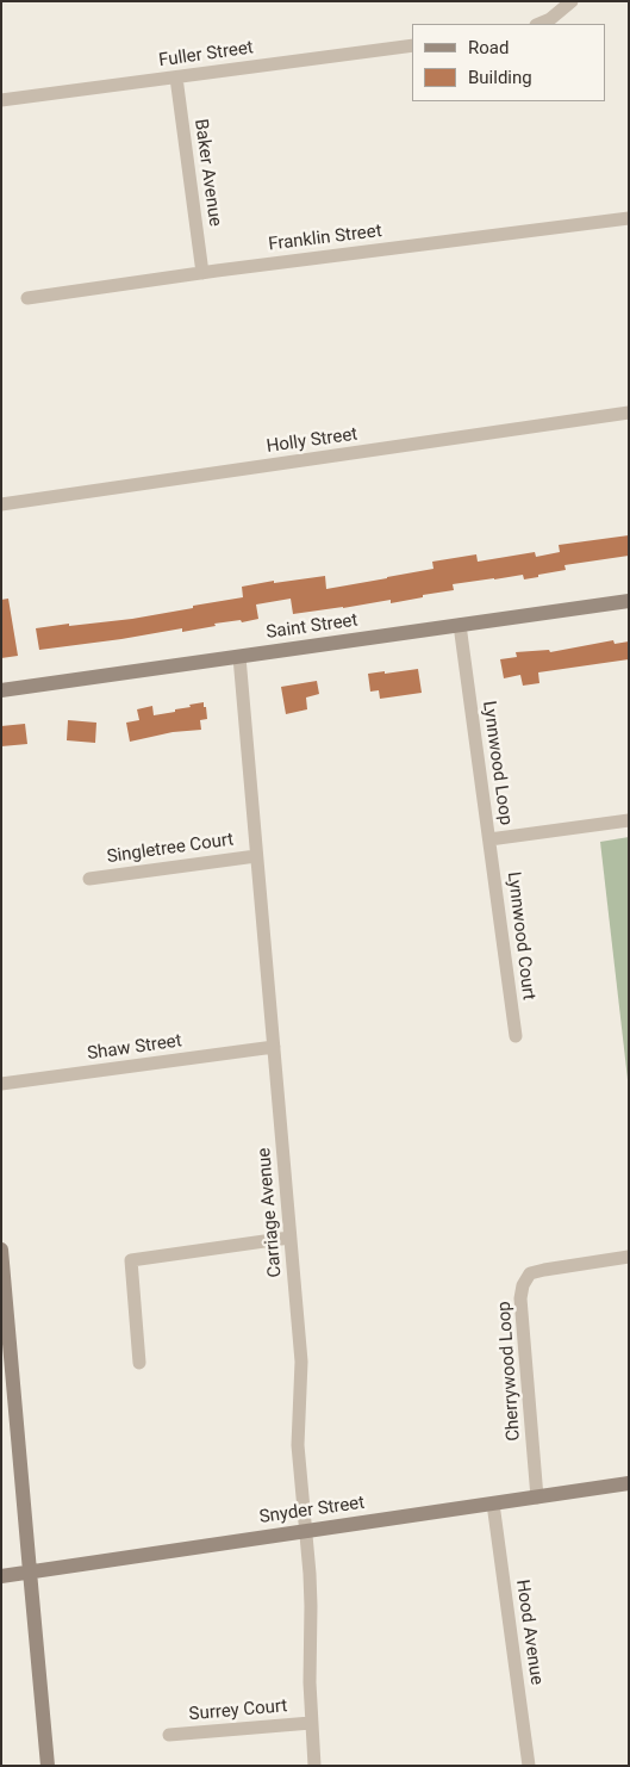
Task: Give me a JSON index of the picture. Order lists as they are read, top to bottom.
{
  "streets": {
    "street": [
      "Fuller Street",
      "Baker Avenue",
      "Franklin Street",
      "Holly Street",
      "Saint Street",
      "Lynnwood Loop",
      "Singletree Court",
      "Lynnwood Court",
      "Shaw Street",
      "Carriage Avenue",
      "Cherrywood Loop",
      "Snyder Street",
      "Hood Avenue",
      "Surrey Court"
    ]
  },
  "crossings": [
    ["Fuller Street", "Baker Avenue"],
    ["Baker Avenue", "Franklin Street"],
    ["Saint Street", "Lynnwood Loop"],
    ["Saint Street", "Carriage Avenue"],
    ["Lynnwood Loop", "Lynnwood Court"],
    ["Singletree Court", "Carriage Avenue"],
    ["Shaw Street", "Carriage Avenue"],
    ["Carriage Avenue", "Snyder Street"],
    ["Carriage Avenue", "Surrey Court"],
    ["Cherrywood Loop", "Snyder Street"],
    ["Snyder Street", "Hood Avenue"]
  ],
  "legend": ["Road", "Building"]
}
